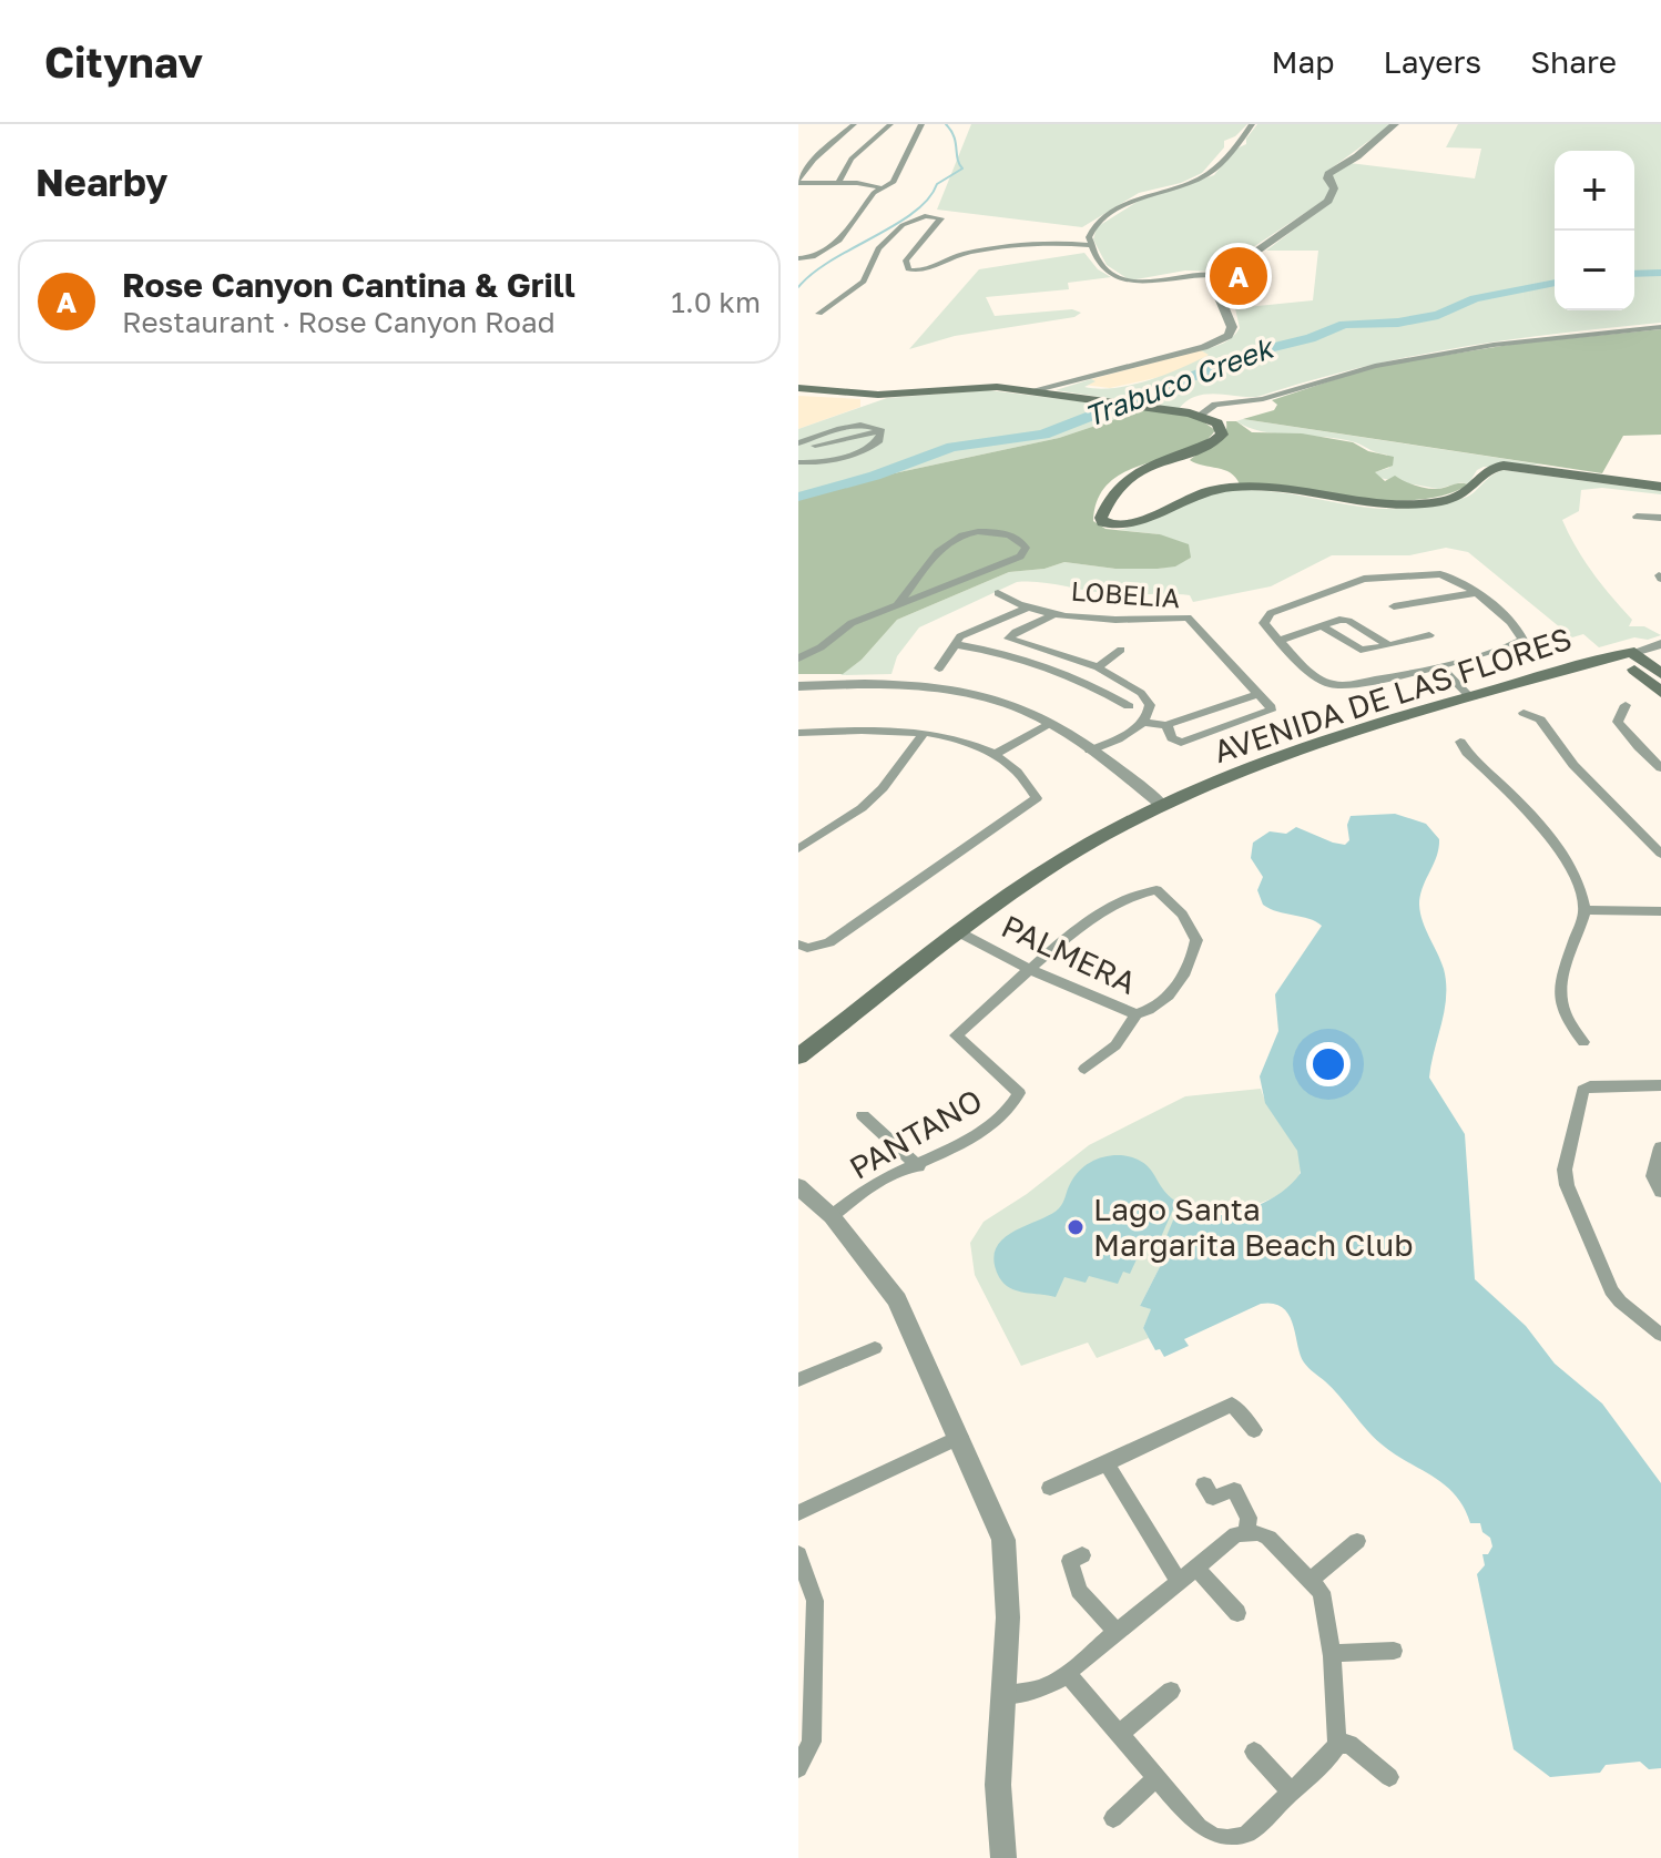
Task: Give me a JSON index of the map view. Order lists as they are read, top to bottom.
{
  "streets": {
    "main road": ["AVENIDA DE LAS FLORES"],
    "street": ["LOBELIA", "PALMERA", "PANTANO"]
  },
  "crossings": [
    ["AVENIDA DE LAS FLORES", "PALMERA"],
    ["PALMERA", "PANTANO"]
  ],
  "water": ["Trabuco Creek"],
  "places": ["Lago Santa Margarita Beach Club"],
  "page": {
    "header": "Citynav",
    "nav": ["Map", "Layers", "Share"],
    "heading": "Nearby",
    "map_buttons": ["+", "−"],
    "list": [
      {
        "mark": "A",
        "name": "Rose Canyon Cantina & Grill",
        "note": "Restaurant · Rose Canyon Road",
        "value": "1.0 km"
      }
    ],
    "pins": "A"
  }
}
